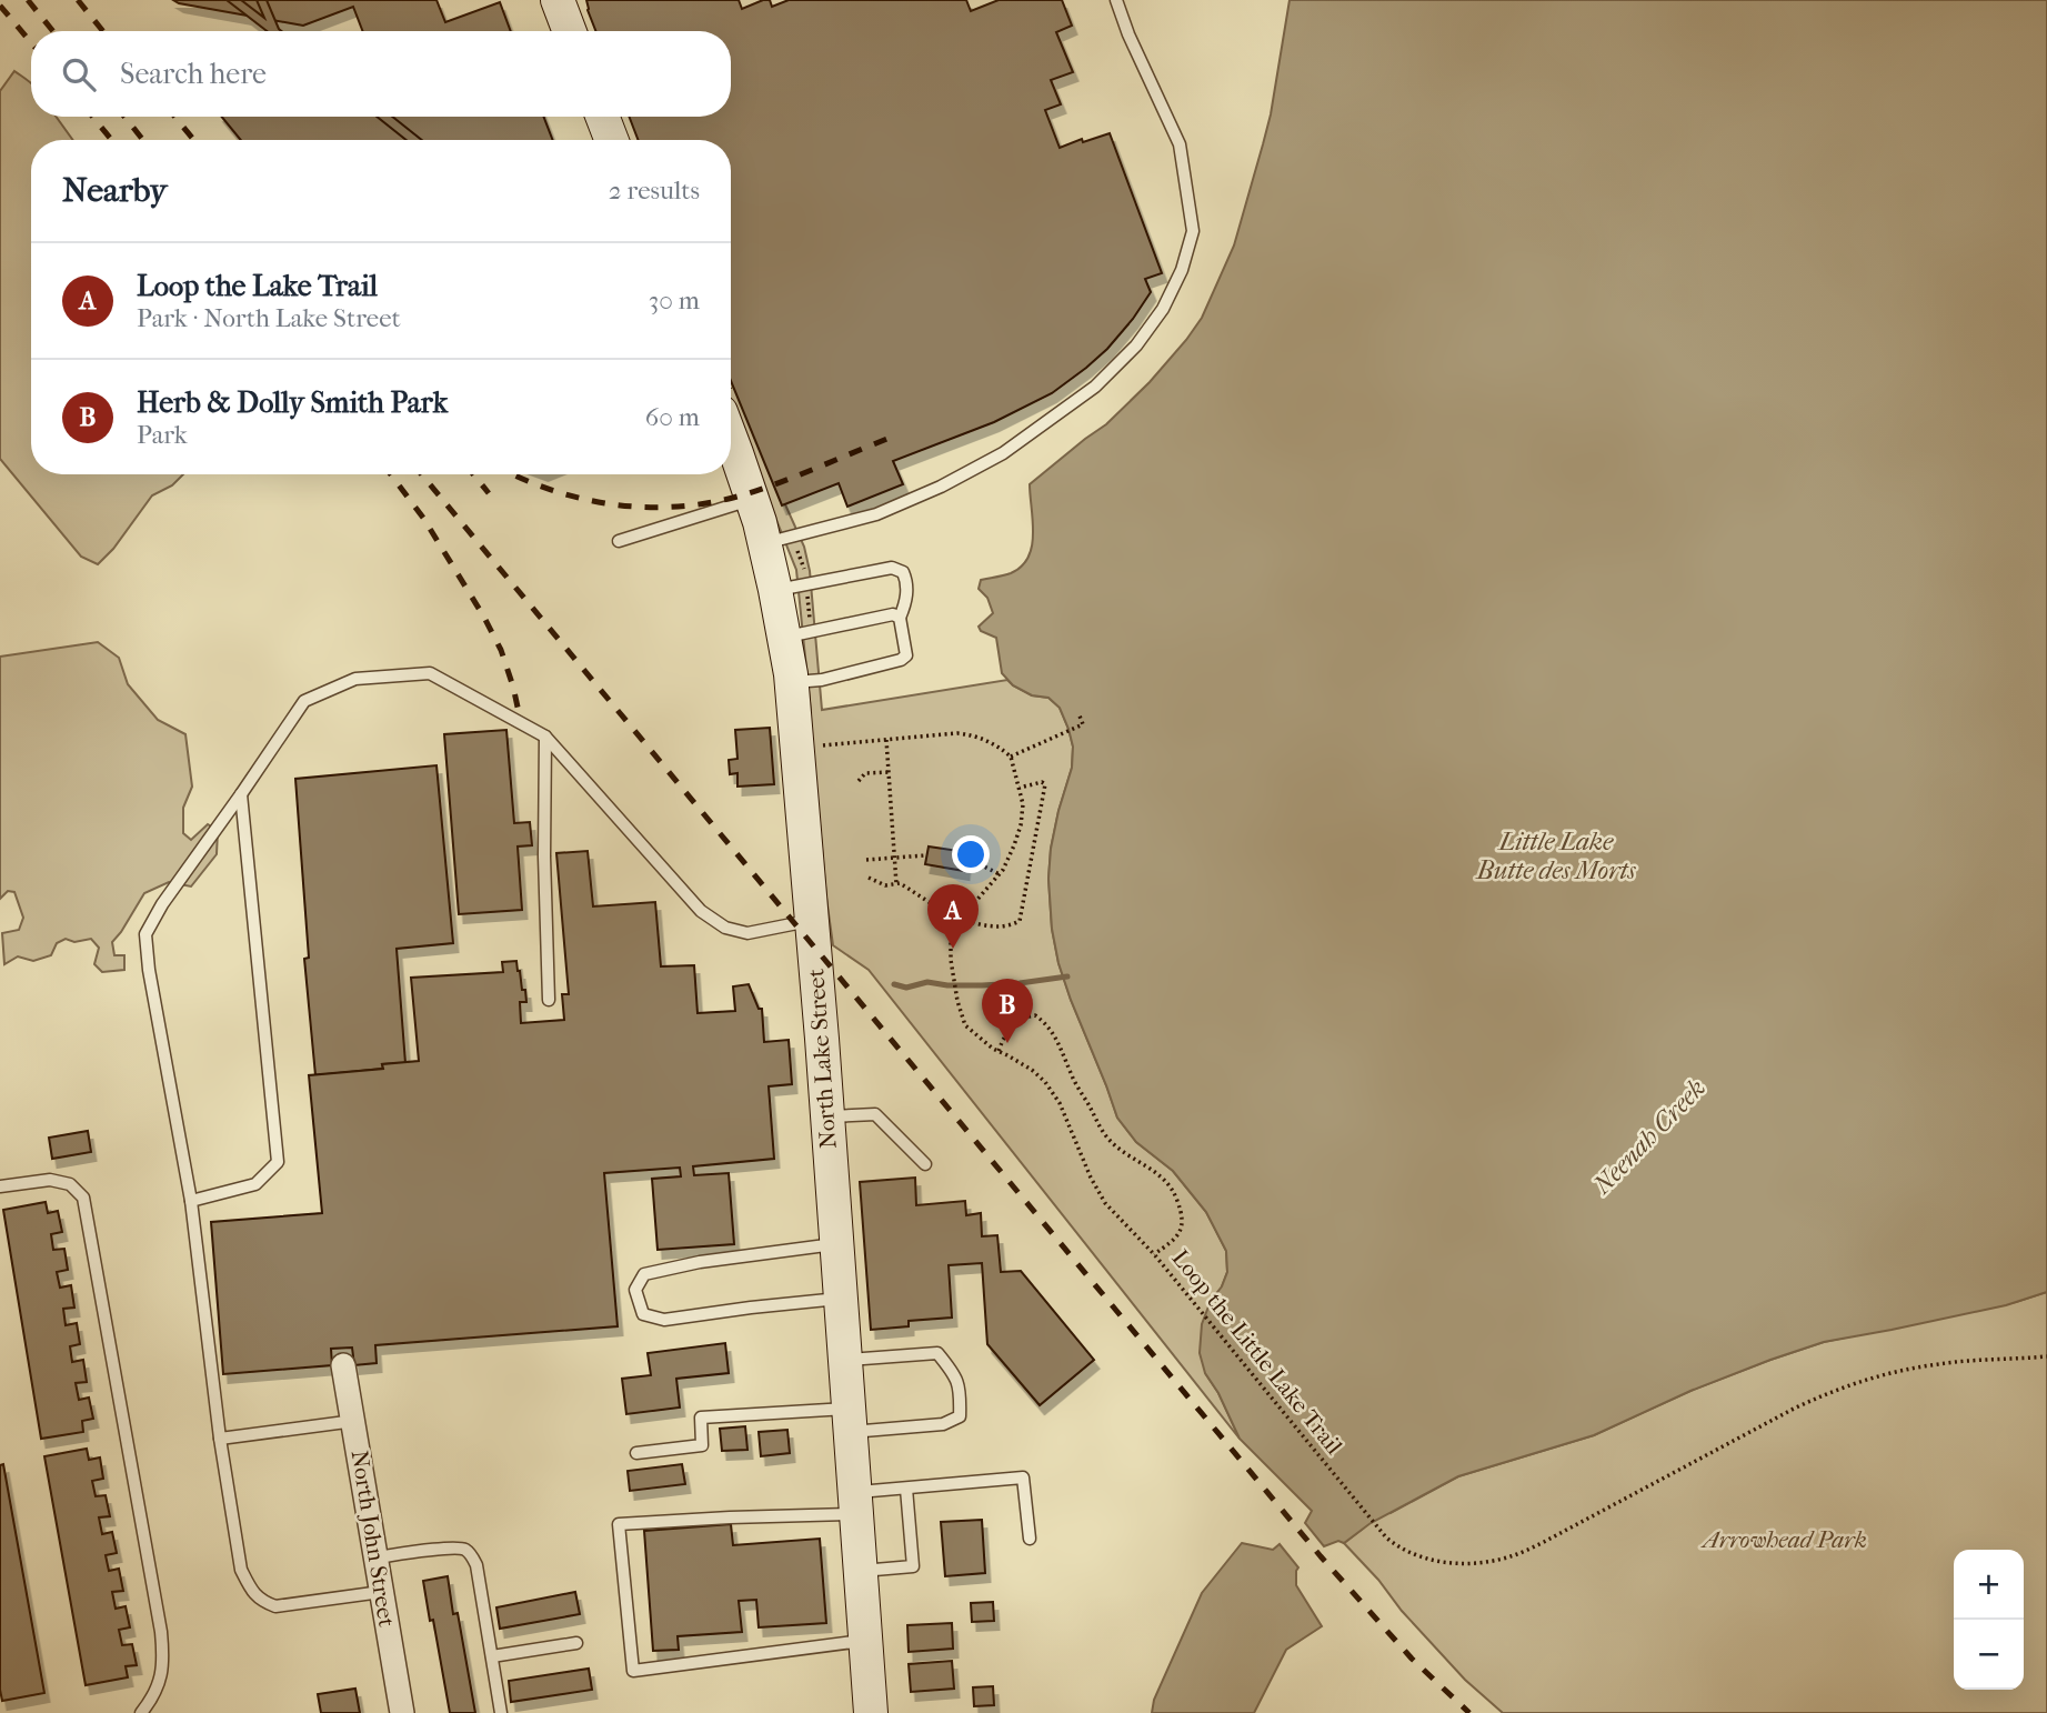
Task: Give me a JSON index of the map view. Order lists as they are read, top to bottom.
{
  "streets": {
    "main road": ["North Lake Street"],
    "street": ["North John Street"],
    "path": ["Loop the Little Lake Trail"]
  },
  "water": ["Little Lake Butte des Morts", "Neenah Creek"],
  "parks": ["Arrowhead Park"],
  "page": {
    "search": "Search here",
    "heading": ["Nearby", "2 results"],
    "list": [
      {
        "mark": "A",
        "name": "Loop the Lake Trail",
        "note": "Park · North Lake Street",
        "value": "30 m"
      },
      {
        "mark": "B",
        "name": "Herb & Dolly Smith Park",
        "note": "Park",
        "value": "60 m"
      }
    ],
    "pins": ["A", "B"],
    "map_buttons": ["+", "−"]
  }
}
